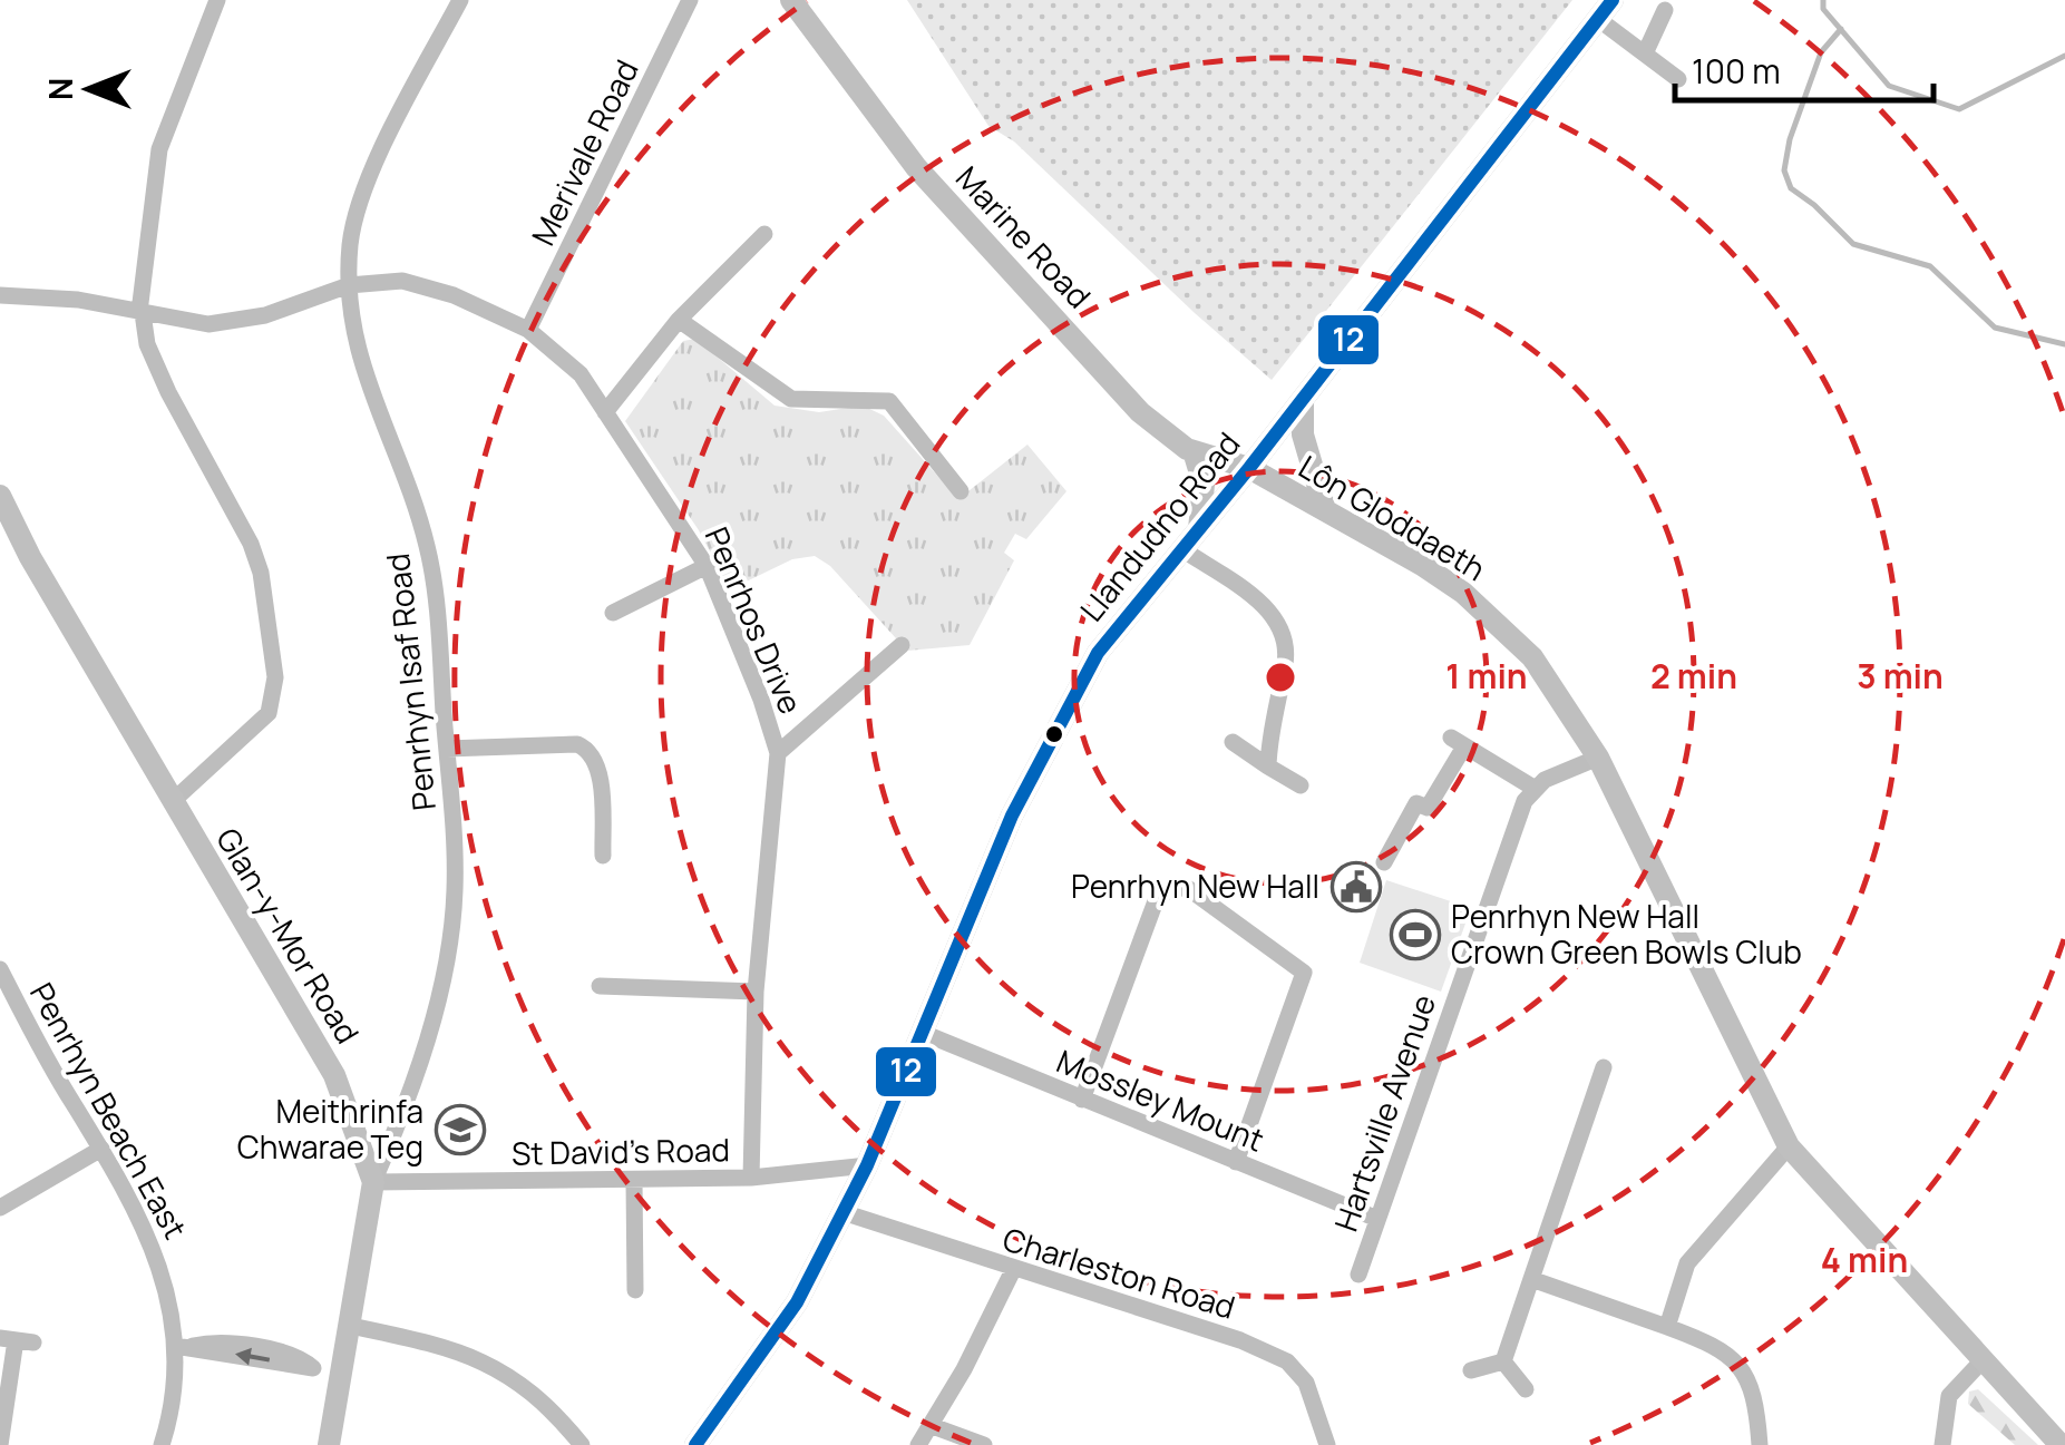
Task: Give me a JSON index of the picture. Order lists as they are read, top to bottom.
{
  "streets": {
    "street": [
      "Merivale Road",
      "Marine Road",
      "Lôn Gloddaeth",
      "Llandudno Road",
      "Penrhos Drive",
      "Penrhyn Isaf Road",
      "Glan-y-Mor Road",
      "Mossley Mount",
      "Penrhyn Beach East",
      "Hartsville Avenue",
      "St David's Road",
      "Charleston Road"
    ]
  },
  "crossings": [
    ["Merivale Road", "Penrhos Drive"],
    ["Marine Road", "Lôn Gloddaeth"],
    ["Marine Road", "Llandudno Road"],
    ["Lôn Gloddaeth", "Llandudno Road"],
    ["Llandudno Road", "Mossley Mount"],
    ["Llandudno Road", "St David's Road"],
    ["Llandudno Road", "Charleston Road"],
    ["Penrhos Drive", "Penrhyn Isaf Road"],
    ["Penrhos Drive", "St David's Road"],
    ["Penrhyn Isaf Road", "Glan-y-Mor Road"],
    ["Penrhyn Isaf Road", "St David's Road"],
    ["Glan-y-Mor Road", "St David's Road"],
    ["Mossley Mount", "Hartsville Avenue"]
  ],
  "places": {
    "public building": ["Penrhyn New Hall"],
    "sports": ["Penrhyn New Hall Crown Green Bowls Club"],
    "school or university": ["Meithrinfa Chwarae Teg"]
  },
  "lines": ["transit line 12"],
  "scale_bar": "100 m",
  "north": "left",
  "rings": [
    "1 min",
    "2 min",
    "3 min",
    "4 min"
  ]
}
